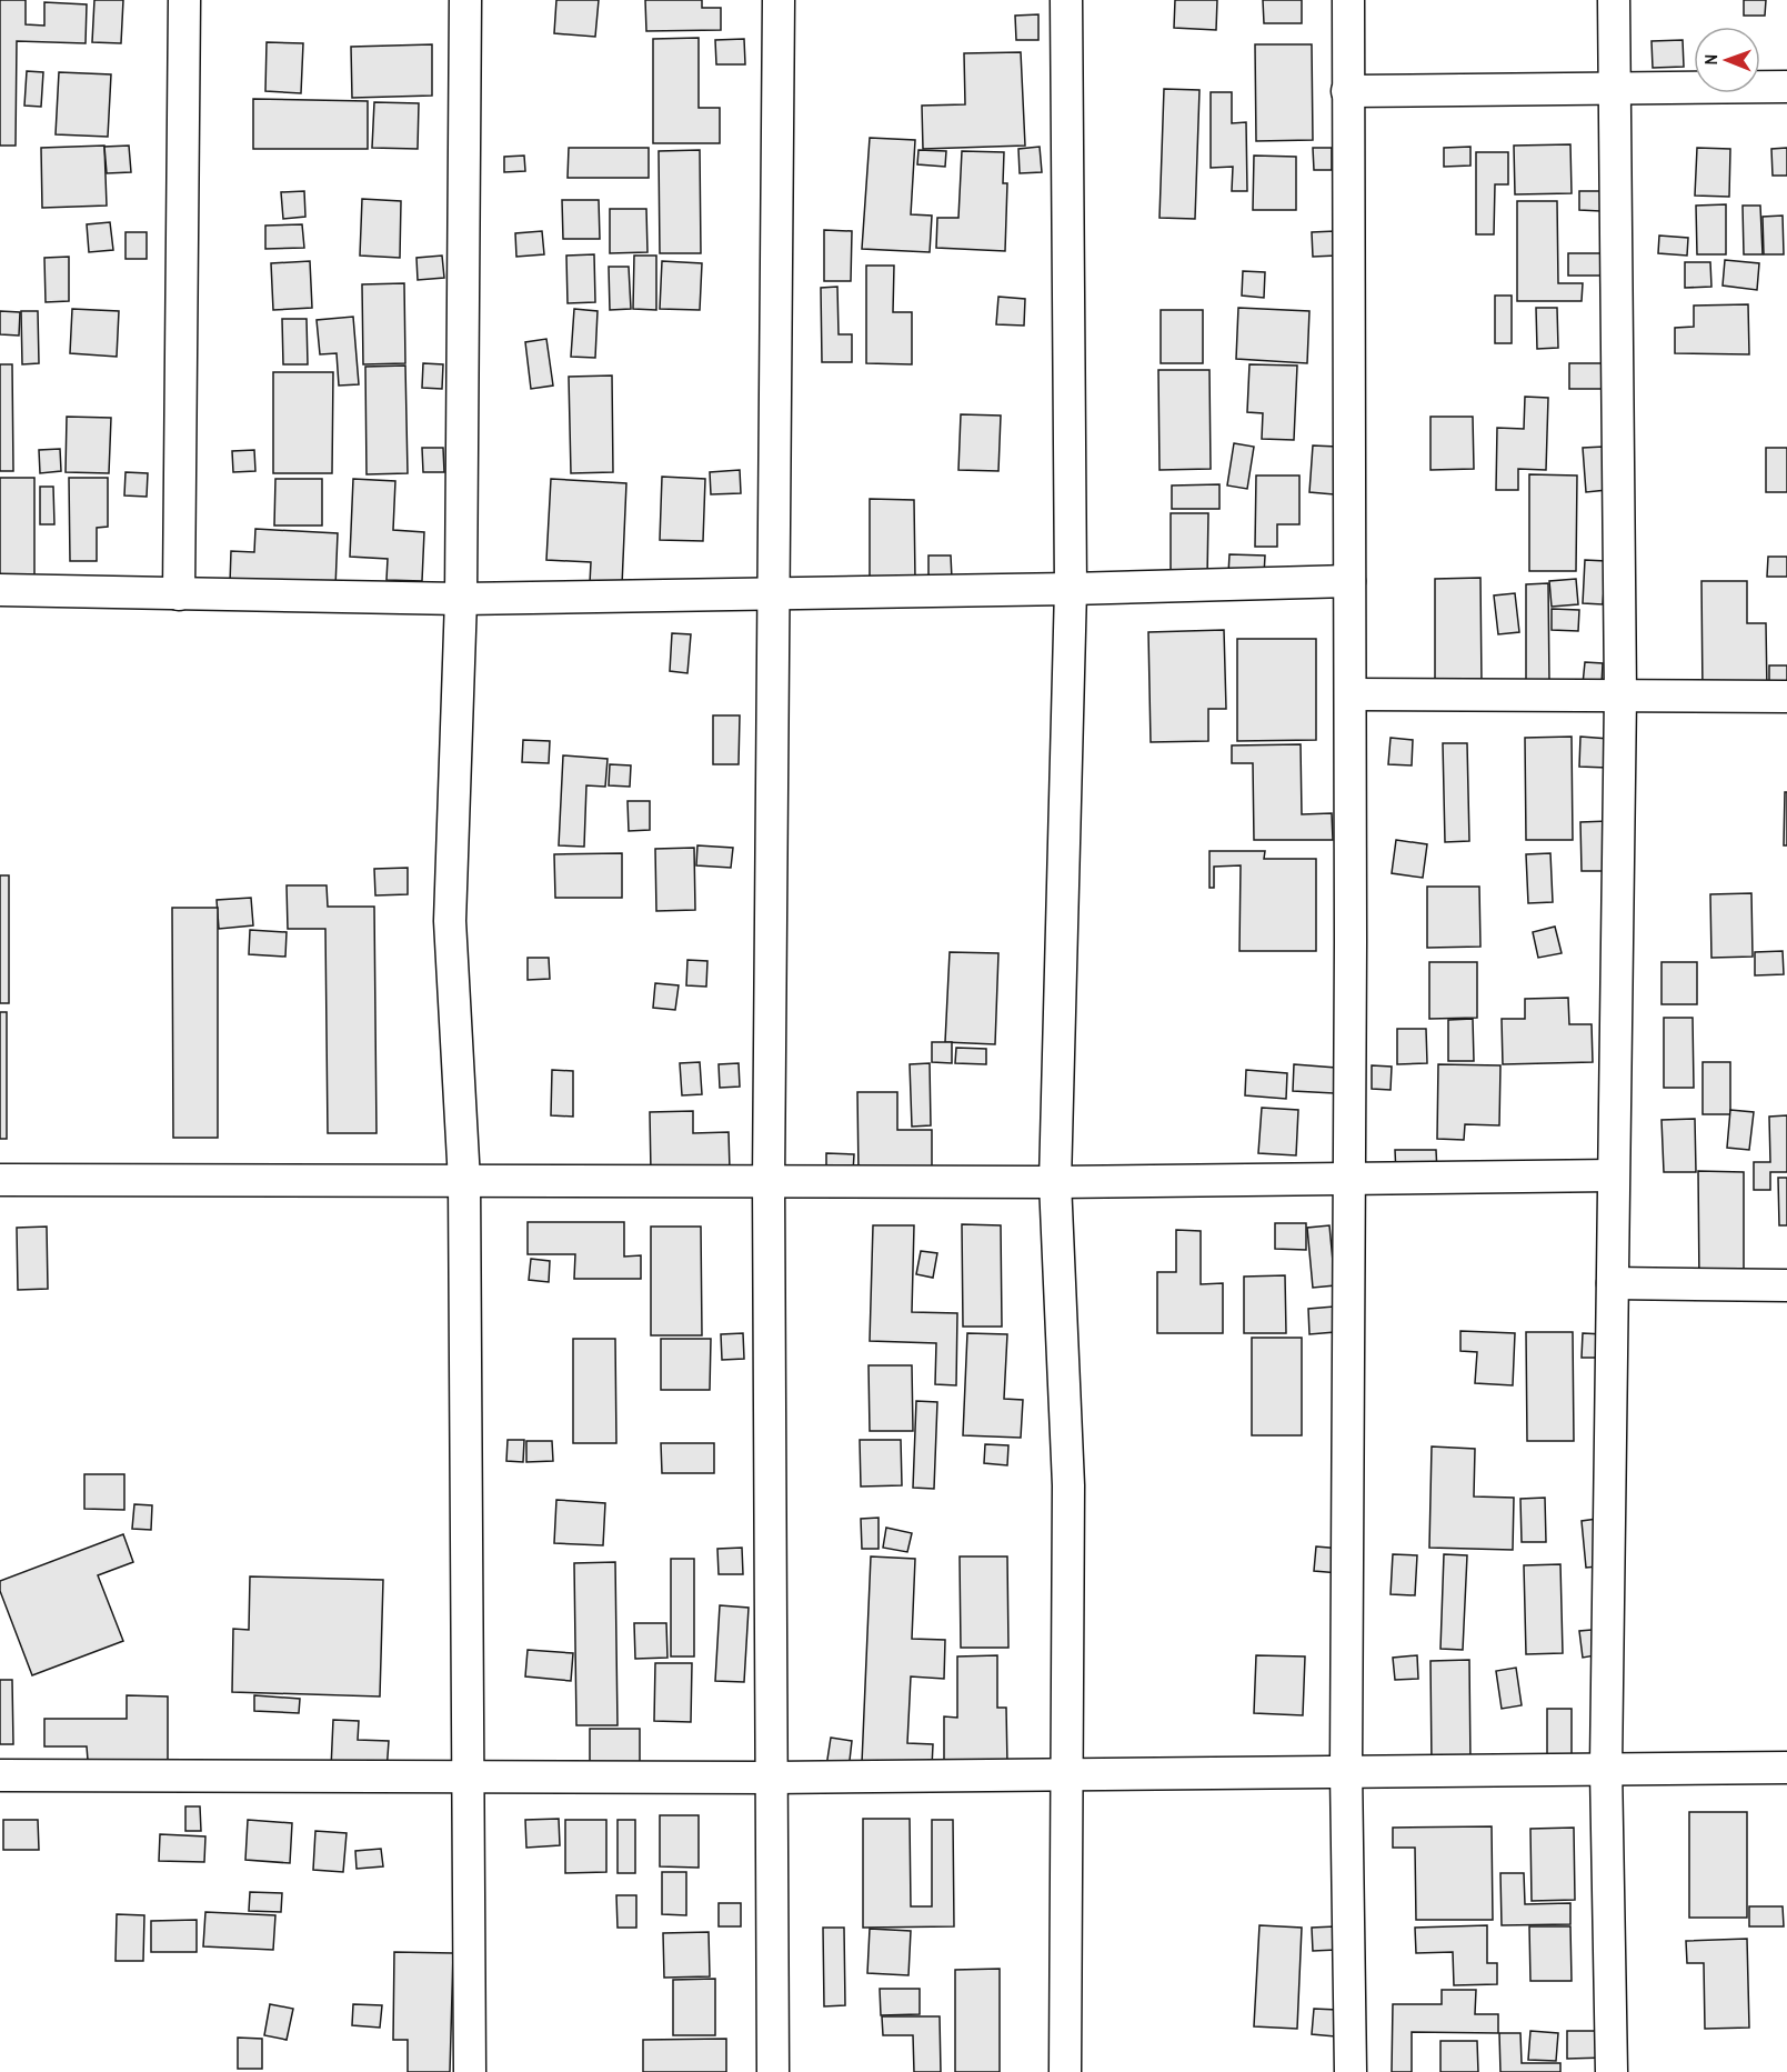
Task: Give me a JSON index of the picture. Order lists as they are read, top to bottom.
{
  "north": "left"
}
